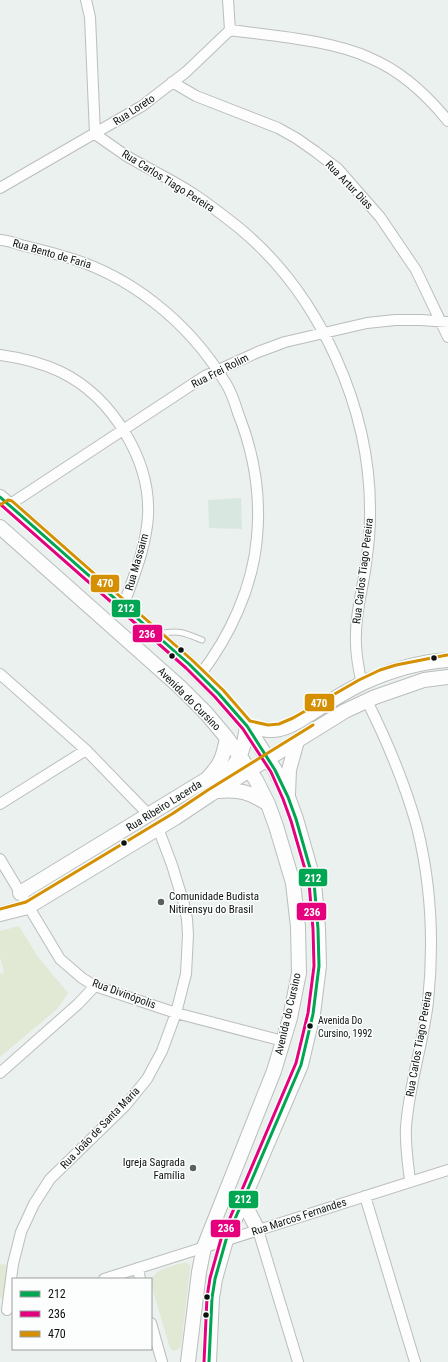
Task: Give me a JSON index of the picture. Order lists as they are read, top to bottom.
{
  "streets": {
    "main road": ["Avenida do Cursino", "Rua Ribeiro Lacerda"],
    "street": [
      "Rua Loreto",
      "Rua Carlos Tiago Pereira",
      "Rua Artur Dias",
      "Rua Bento de Faria",
      "Rua Frei Rolim",
      "Rua Massaim",
      "Rua Divinópolis",
      "Rua João de Santa Maria",
      "Rua Marcos Fernandes"
    ]
  },
  "crossings": [
    ["Rua Loreto", "Rua Carlos Tiago Pereira"],
    ["Rua Loreto", "Rua Artur Dias"],
    ["Rua Carlos Tiago Pereira", "Rua Frei Rolim"],
    ["Rua Carlos Tiago Pereira", "Rua Ribeiro Lacerda"],
    ["Rua Carlos Tiago Pereira", "Rua Marcos Fernandes"],
    ["Rua Artur Dias", "Rua Frei Rolim"],
    ["Rua Bento de Faria", "Rua Frei Rolim"],
    ["Rua Bento de Faria", "Avenida do Cursino"],
    ["Rua Frei Rolim", "Rua Massaim"],
    ["Rua Frei Rolim", "Avenida do Cursino"],
    ["Rua Massaim", "Avenida do Cursino"],
    ["Avenida do Cursino", "Rua Ribeiro Lacerda"],
    ["Avenida do Cursino", "Rua Divinópolis"],
    ["Avenida do Cursino", "Rua Marcos Fernandes"],
    ["Rua Ribeiro Lacerda", "Rua Divinópolis"],
    ["Rua Ribeiro Lacerda", "Rua João de Santa Maria"],
    ["Rua Divinópolis", "Rua João de Santa Maria"]
  ],
  "places": ["Comunidade Budista Nitirensyu do Brasil", "Avenida Do Cursino, 1992", "Igreja Sagrada Família"],
  "lines": ["transit line 212", "transit line 470", "transit line 236"],
  "legend": ["212", "236", "470"]
}
